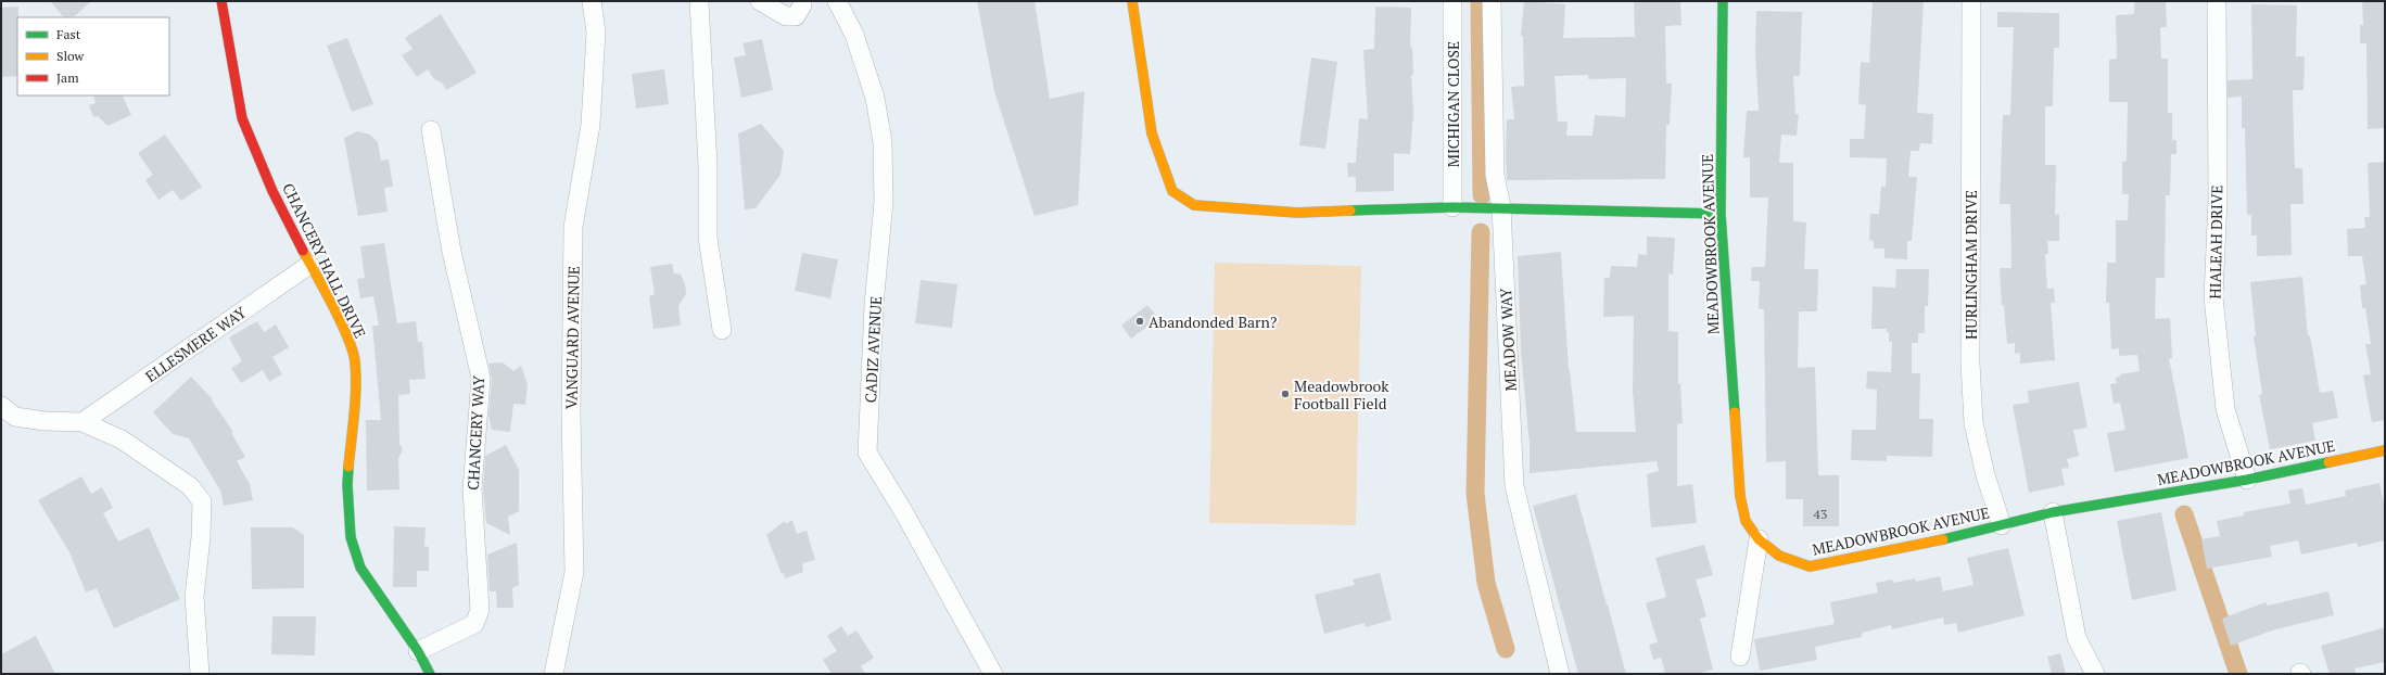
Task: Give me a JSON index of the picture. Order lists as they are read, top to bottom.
{
  "streets": {
    "street": [
      "MICHIGAN CLOSE",
      "HIALEAH DRIVE",
      "MEADOWBROOK AVENUE",
      "CHANCERY HALL DRIVE",
      "HURLINGHAM DRIVE",
      "VANGUARD AVENUE",
      "MEADOW WAY",
      "ELLESMERE WAY",
      "CADIZ AVENUE",
      "CHANCERY WAY"
    ]
  },
  "crossings": [
    ["HIALEAH DRIVE", "MEADOWBROOK AVENUE"],
    ["MEADOWBROOK AVENUE", "HURLINGHAM DRIVE"],
    ["CHANCERY HALL DRIVE", "ELLESMERE WAY"],
    ["CHANCERY HALL DRIVE", "CHANCERY WAY"]
  ],
  "places": ["Abandonded Barn?", "Meadowbrook Football Field"],
  "house_numbers": ["43"],
  "legend": ["Fast", "Slow", "Jam"]
}
